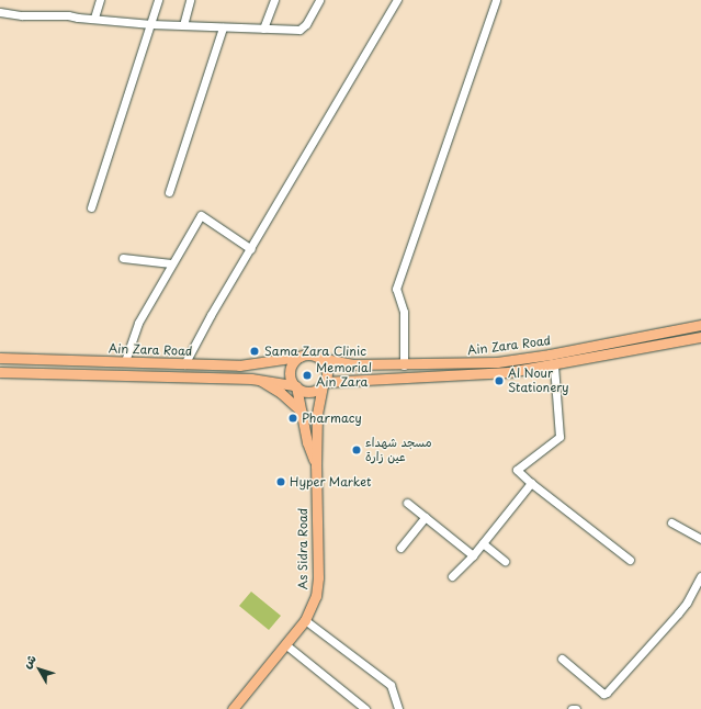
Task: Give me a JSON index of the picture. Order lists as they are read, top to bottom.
{
  "streets": {
    "main road": ["Ain Zara Road", "As Sidra Road"]
  },
  "crossings": [
    ["Ain Zara Road", "As Sidra Road"]
  ],
  "places": [
    "Sama Zara Clinic",
    "Memorial Ain Zara",
    "Al Nour Stationery",
    "Pharmacy",
    "مسجد شهداء عين زارة",
    "Hyper Market"
  ],
  "north": "top left"
}
